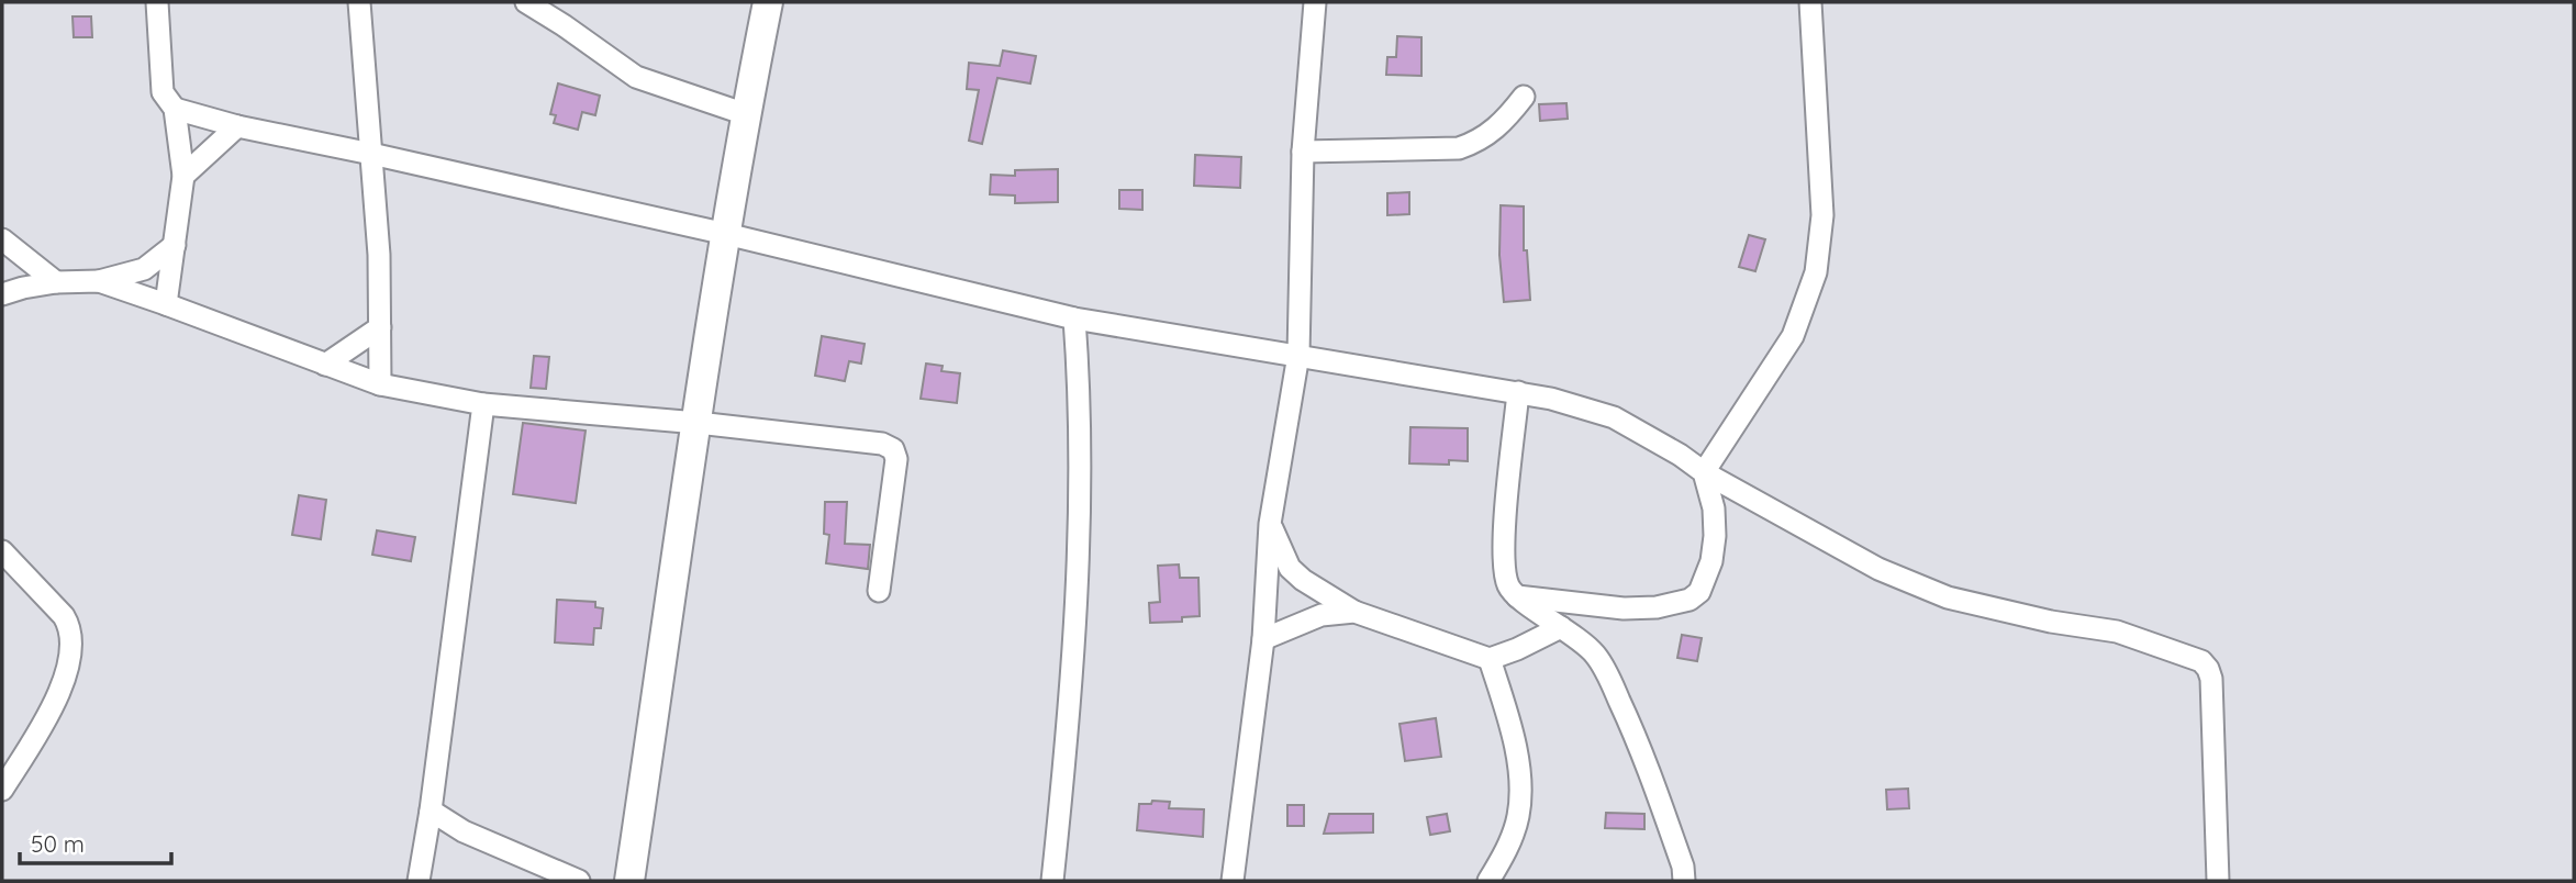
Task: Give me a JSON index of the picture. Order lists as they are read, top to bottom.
{
  "scale_bar": "50 m"
}
